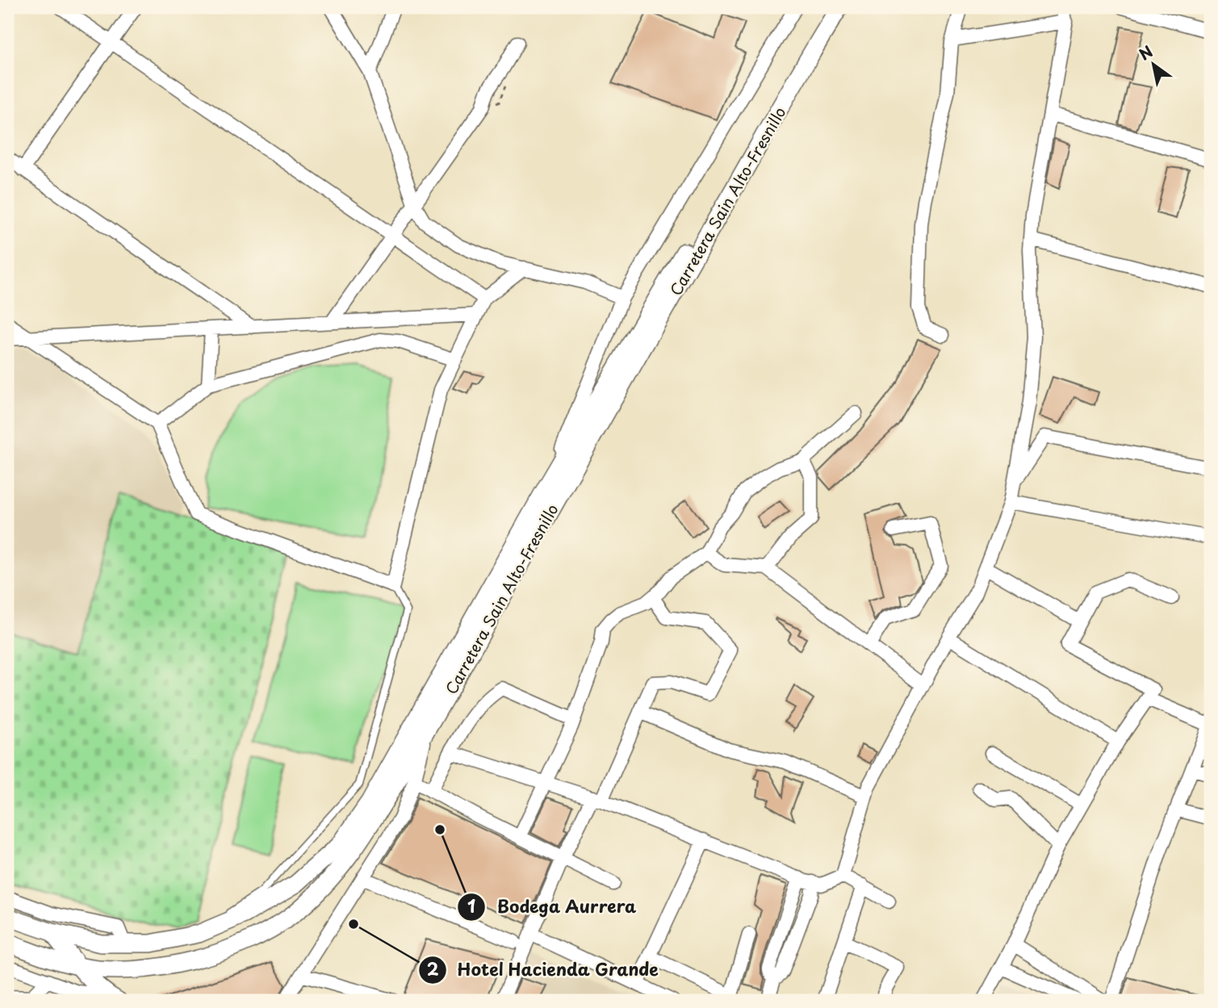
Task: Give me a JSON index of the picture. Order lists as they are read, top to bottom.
{
  "streets": {
    "main road": ["Carretera Sain Alto-Fresnillo"]
  },
  "places": ["Bodega Aurrera", "Hotel Hacienda Grande"],
  "north": "top left"
}
